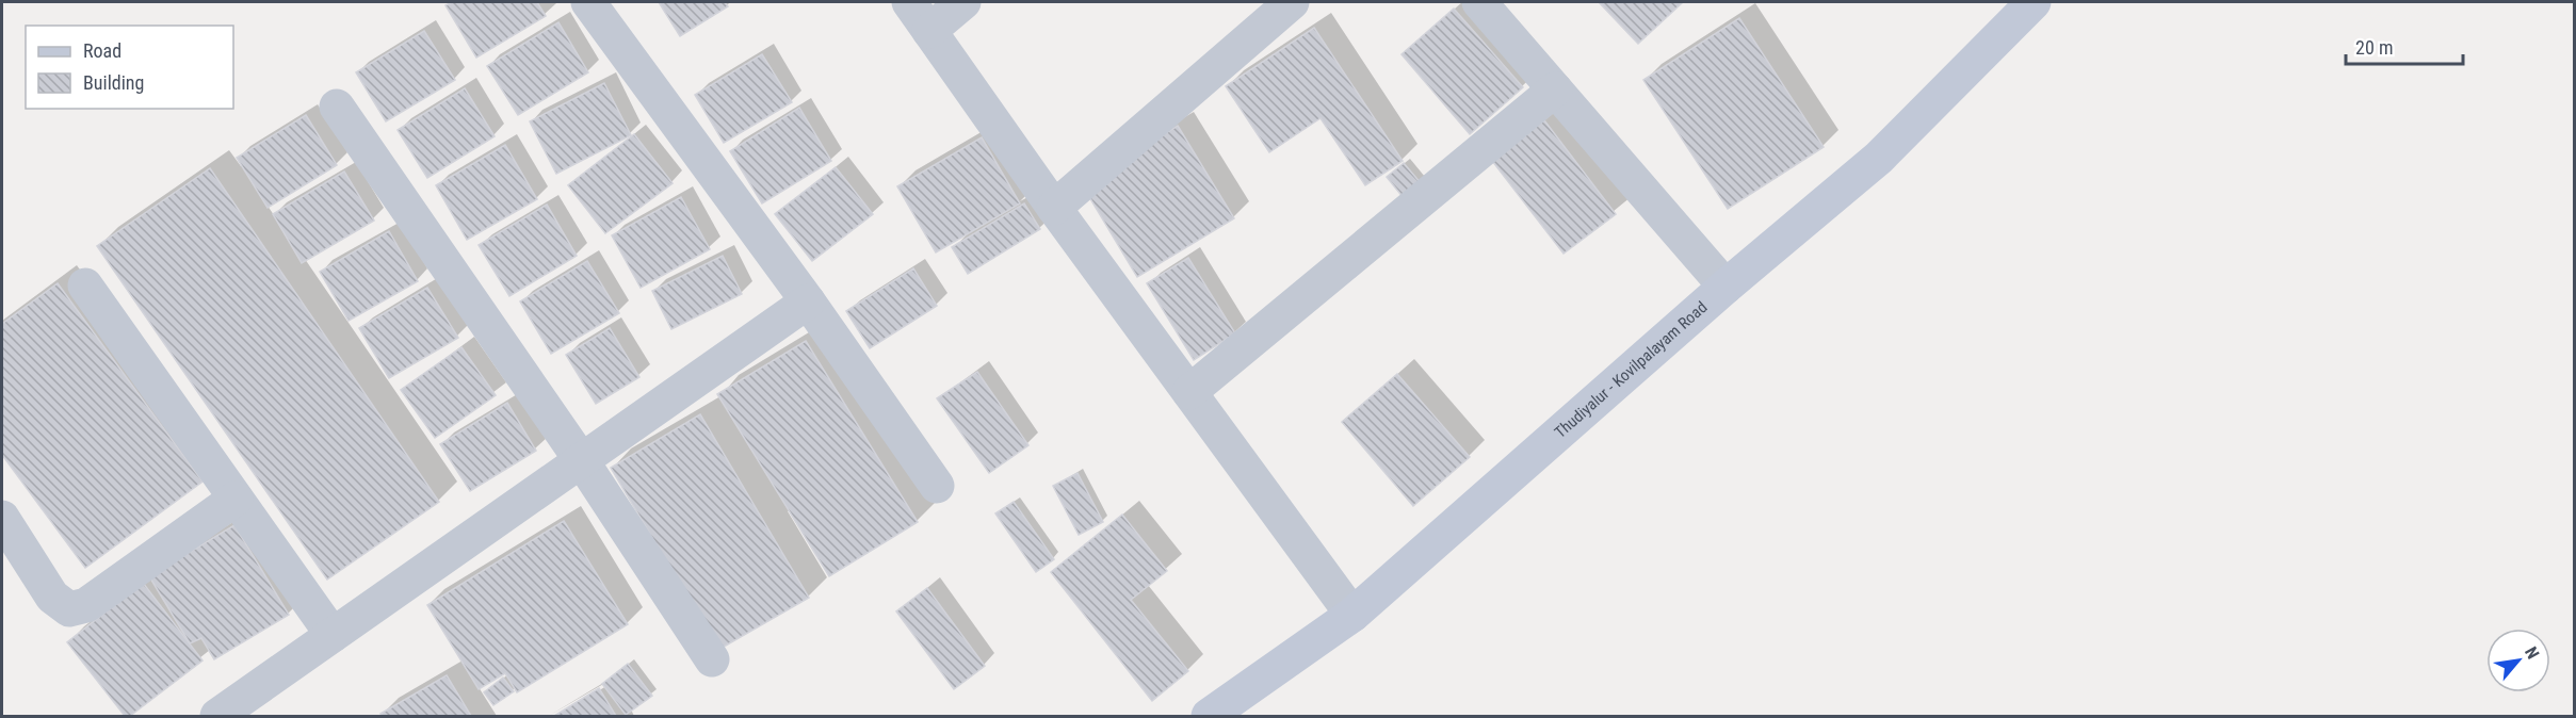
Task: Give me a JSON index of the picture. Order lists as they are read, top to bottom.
{
  "streets": {
    "main road": ["Thudiyalur - Kovilpalayam Road"]
  },
  "legend": ["Road", "Building"],
  "scale_bar": "20 m",
  "north": "top right"
}
